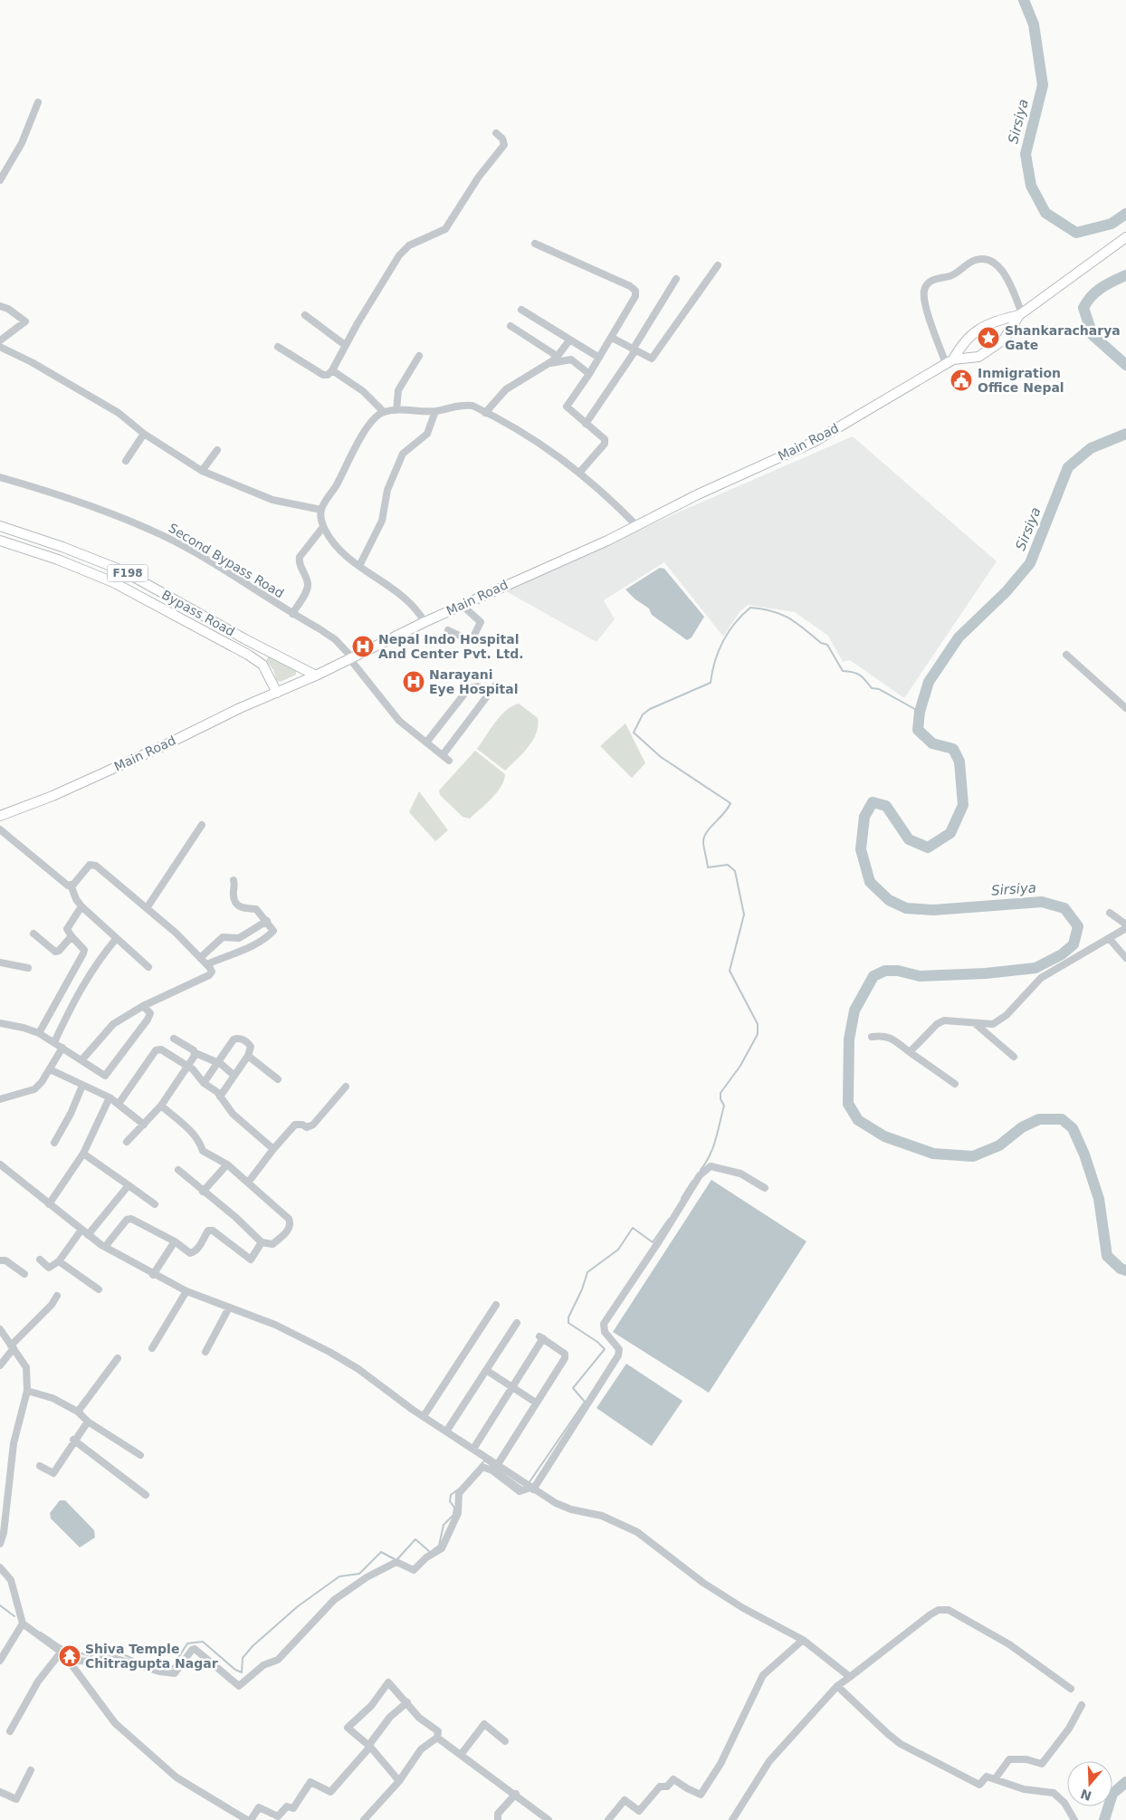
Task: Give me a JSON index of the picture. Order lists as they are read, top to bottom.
{
  "streets": {
    "main road": ["Main Road", "F198", "Bypass Road"],
    "street": ["Second Bypass Road"]
  },
  "crossings": [
    ["Main Road", "Second Bypass Road"],
    ["Main Road", "F198"],
    ["F198", "Bypass Road"]
  ],
  "water": ["Sirsiya"],
  "places": {
    "place": ["Shankaracharya Gate"],
    "public building": ["Inmigration Office Nepal"],
    "hospital": ["Nepal Indo Hospital And Center Pvt. Ltd.", "Narayani Eye Hospital"],
    "temple": ["Shiva Temple Chitragupta Nagar"]
  },
  "north": "bottom"
}
